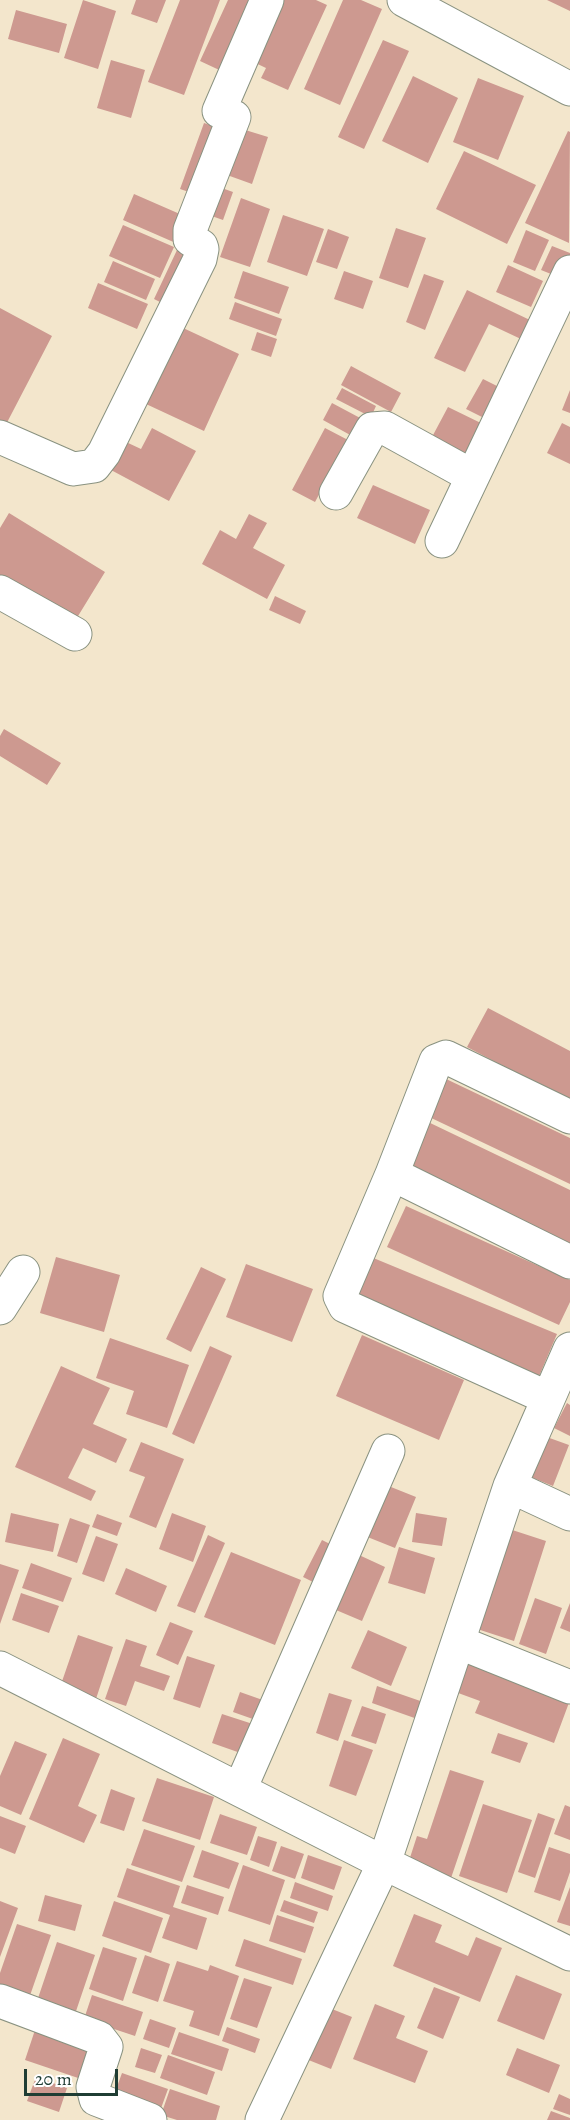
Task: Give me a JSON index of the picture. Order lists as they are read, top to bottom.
{
  "scale_bar": "20 m"
}
